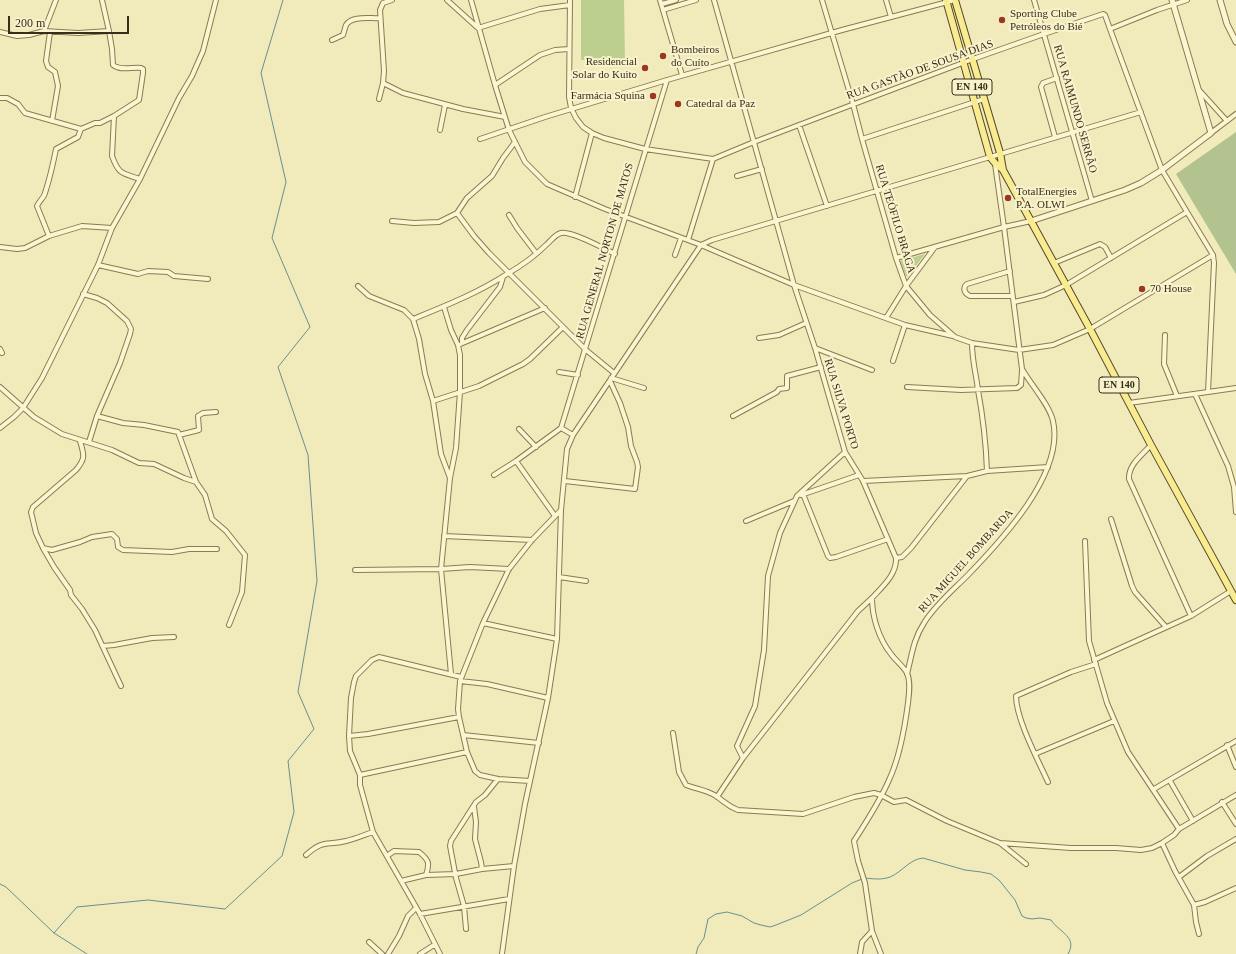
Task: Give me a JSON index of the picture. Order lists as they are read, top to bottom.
{
  "streets": {
    "main road": ["EN 140"],
    "street": [
      "RUA GASTÃO DE SOUSA DIAS",
      "RUA RAIMUNDO SERRÃO",
      "RUA TEÓFILO BRAGA",
      "RUA GENERAL NORTON DE MATOS",
      "RUA SILVA PORTO",
      "RUA MIGUEL BOMBARDA"
    ]
  },
  "crossings": [
    ["RUA GASTÃO DE SOUSA DIAS", "EN 140"],
    ["RUA GASTÃO DE SOUSA DIAS", "RUA RAIMUNDO SERRÃO"],
    ["RUA GASTÃO DE SOUSA DIAS", "RUA TEÓFILO BRAGA"],
    ["RUA GASTÃO DE SOUSA DIAS", "RUA SILVA PORTO"],
    ["EN 140", "RUA TEÓFILO BRAGA"],
    ["EN 140", "RUA MIGUEL BOMBARDA"],
    ["RUA TEÓFILO BRAGA", "RUA MIGUEL BOMBARDA"]
  ],
  "places": [
    "Sporting Clube Petróleos do Bié",
    "Bombeiros do Cuíto",
    "Residencial Solar do Kuito",
    "Farmácia Squina",
    "Catedral da Paz",
    "TotalEnergies P.A. OLWI",
    "70 House"
  ],
  "scale_bar": "200 m"
}
